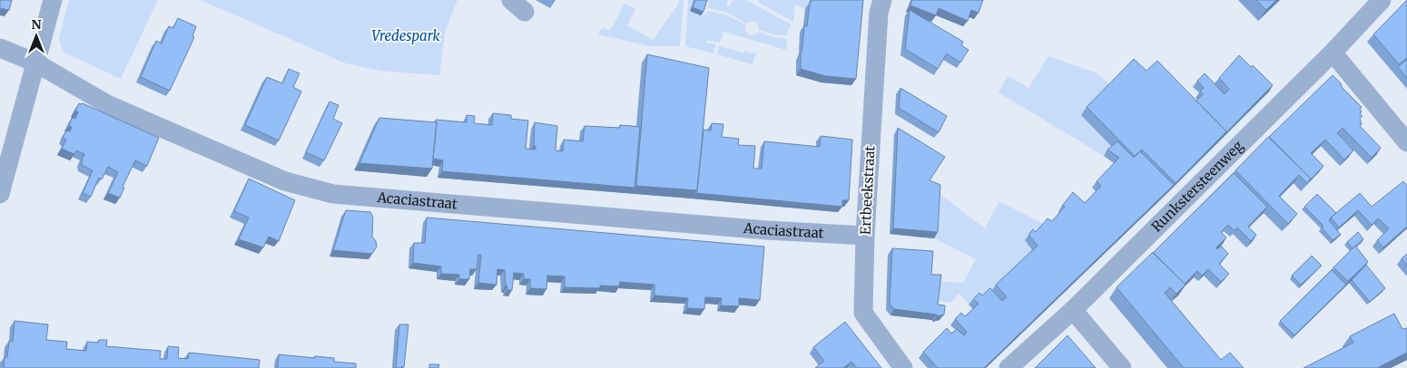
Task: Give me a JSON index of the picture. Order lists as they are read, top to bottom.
{
  "streets": {
    "street": ["Runkstersteenweg", "Ertbeekstraat", "Acaciastraat"]
  },
  "crossings": [
    ["Ertbeekstraat", "Acaciastraat"]
  ],
  "parks": ["Vredespark"],
  "north": "top"
}
